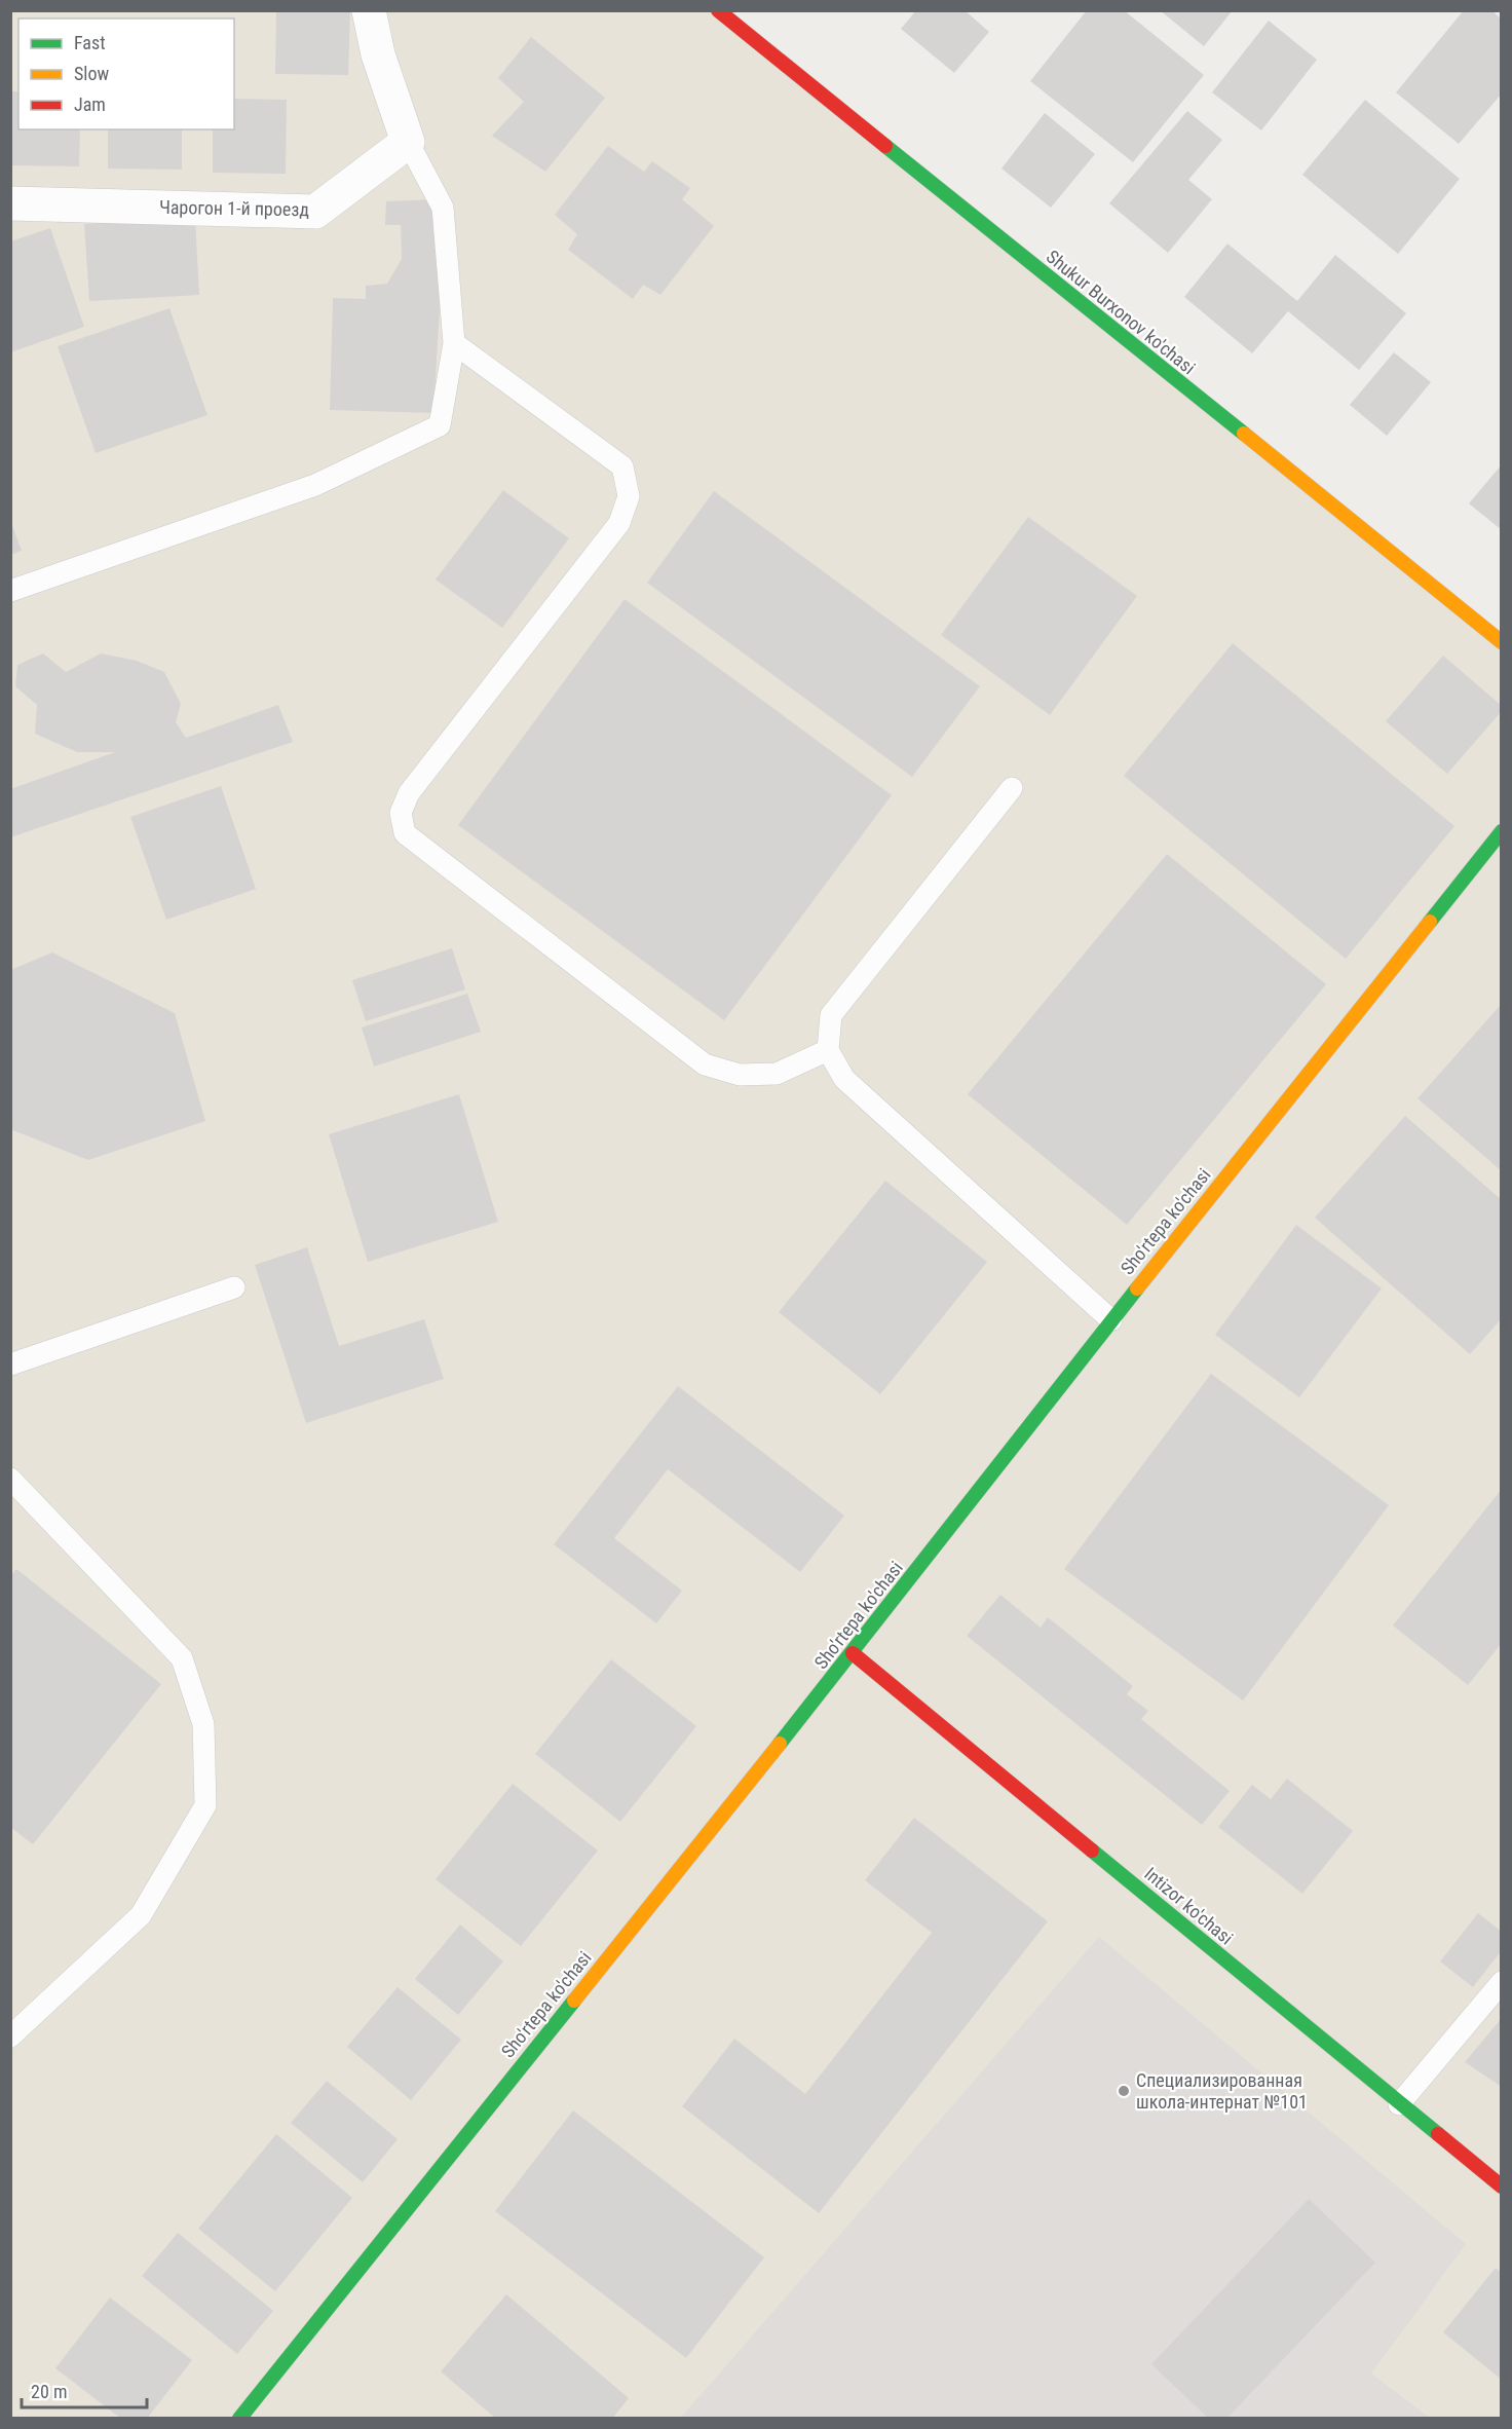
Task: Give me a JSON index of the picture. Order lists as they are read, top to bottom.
{
  "streets": {
    "street": [
      "Чарогон 1-й проезд",
      "Shukur Burxonov ko'chasi",
      "Sho'rtepa ko'chasi",
      "Intizor ko'chasi"
    ]
  },
  "crossings": [
    ["Sho'rtepa ko'chasi", "Intizor ko'chasi"]
  ],
  "places": ["Специализированная школа-интернат №101"],
  "legend": ["Fast", "Slow", "Jam"],
  "scale_bar": "20 m"
}
